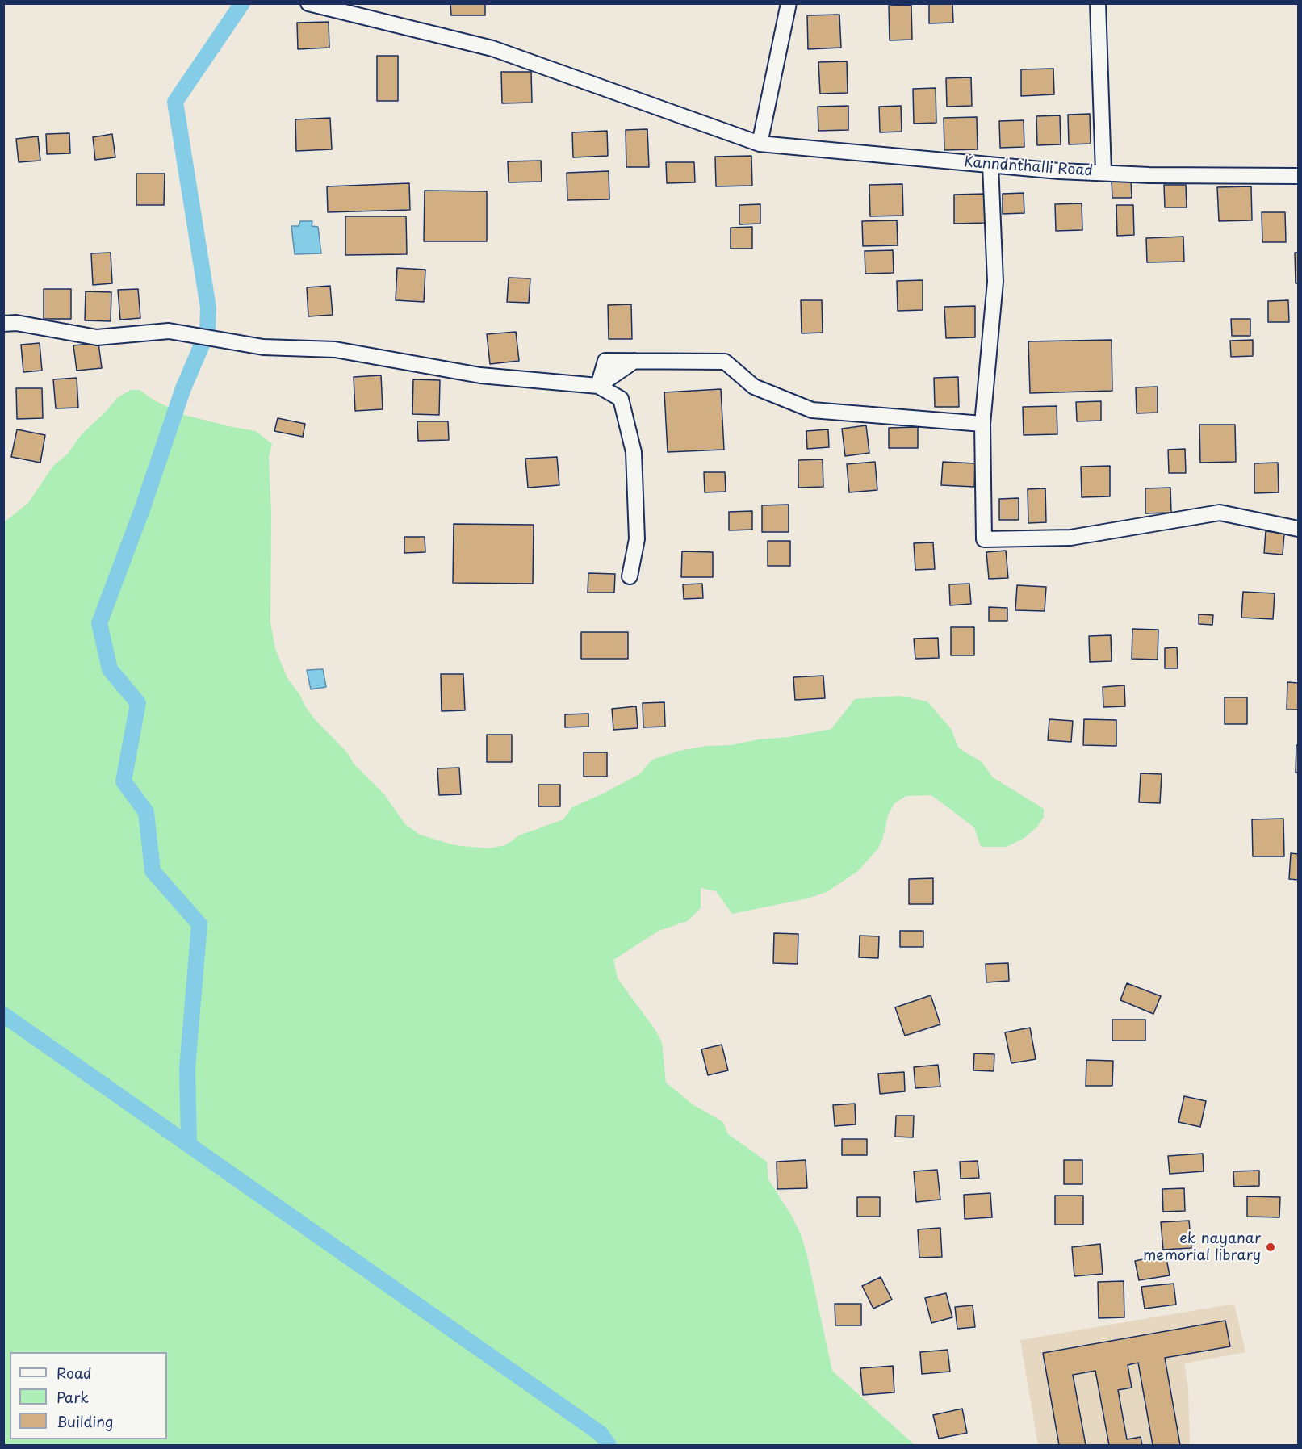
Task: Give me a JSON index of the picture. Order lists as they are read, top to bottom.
{
  "streets": {
    "street": ["Kanndnthalli Road"]
  },
  "places": ["ek nayanar memorial library"],
  "legend": ["Road", "Park", "Building"]
}
